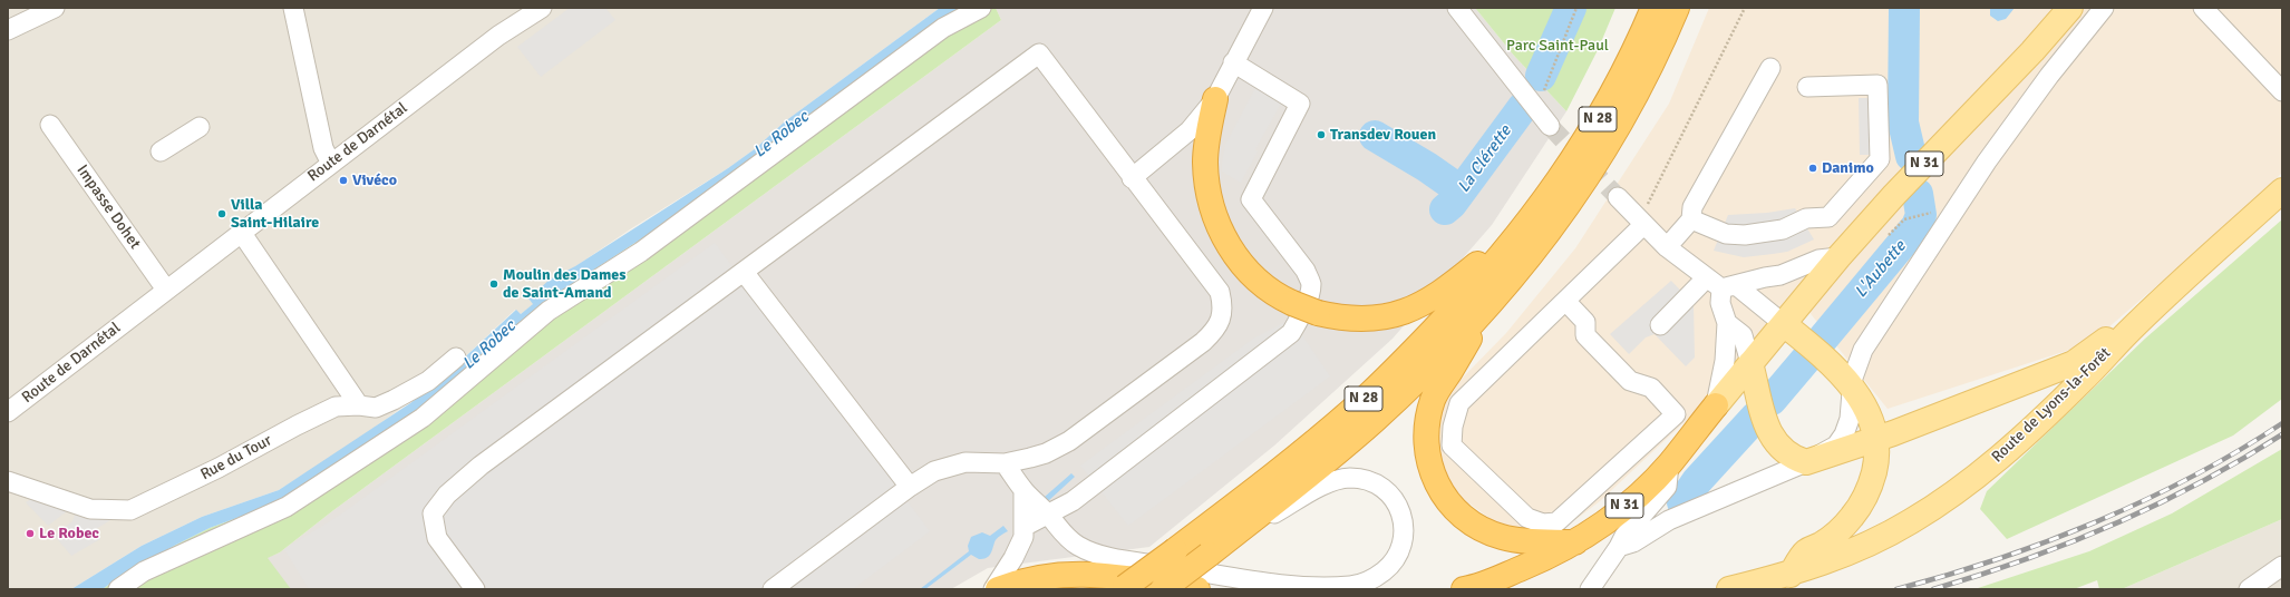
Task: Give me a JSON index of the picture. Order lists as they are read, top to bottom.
{
  "streets": {
    "highway": ["N 28", "N 31"],
    "main road": ["Route de Lyons-la-Forêt"],
    "street": ["Route de Darnétal", "Impasse Dohet", "Rue du Tour"]
  },
  "crossings": [
    ["Route de Darnétal", "Impasse Dohet"]
  ],
  "water": ["Le Robec", "La Clérette", "L'Aubette"],
  "parks": ["Parc Saint-Paul"],
  "places": [
    "Transdev Rouen",
    "Danimo",
    "Vivéco",
    "Villa Saint-Hilaire",
    "Moulin des Dames de Saint-Amand",
    "Le Robec"
  ]
}
